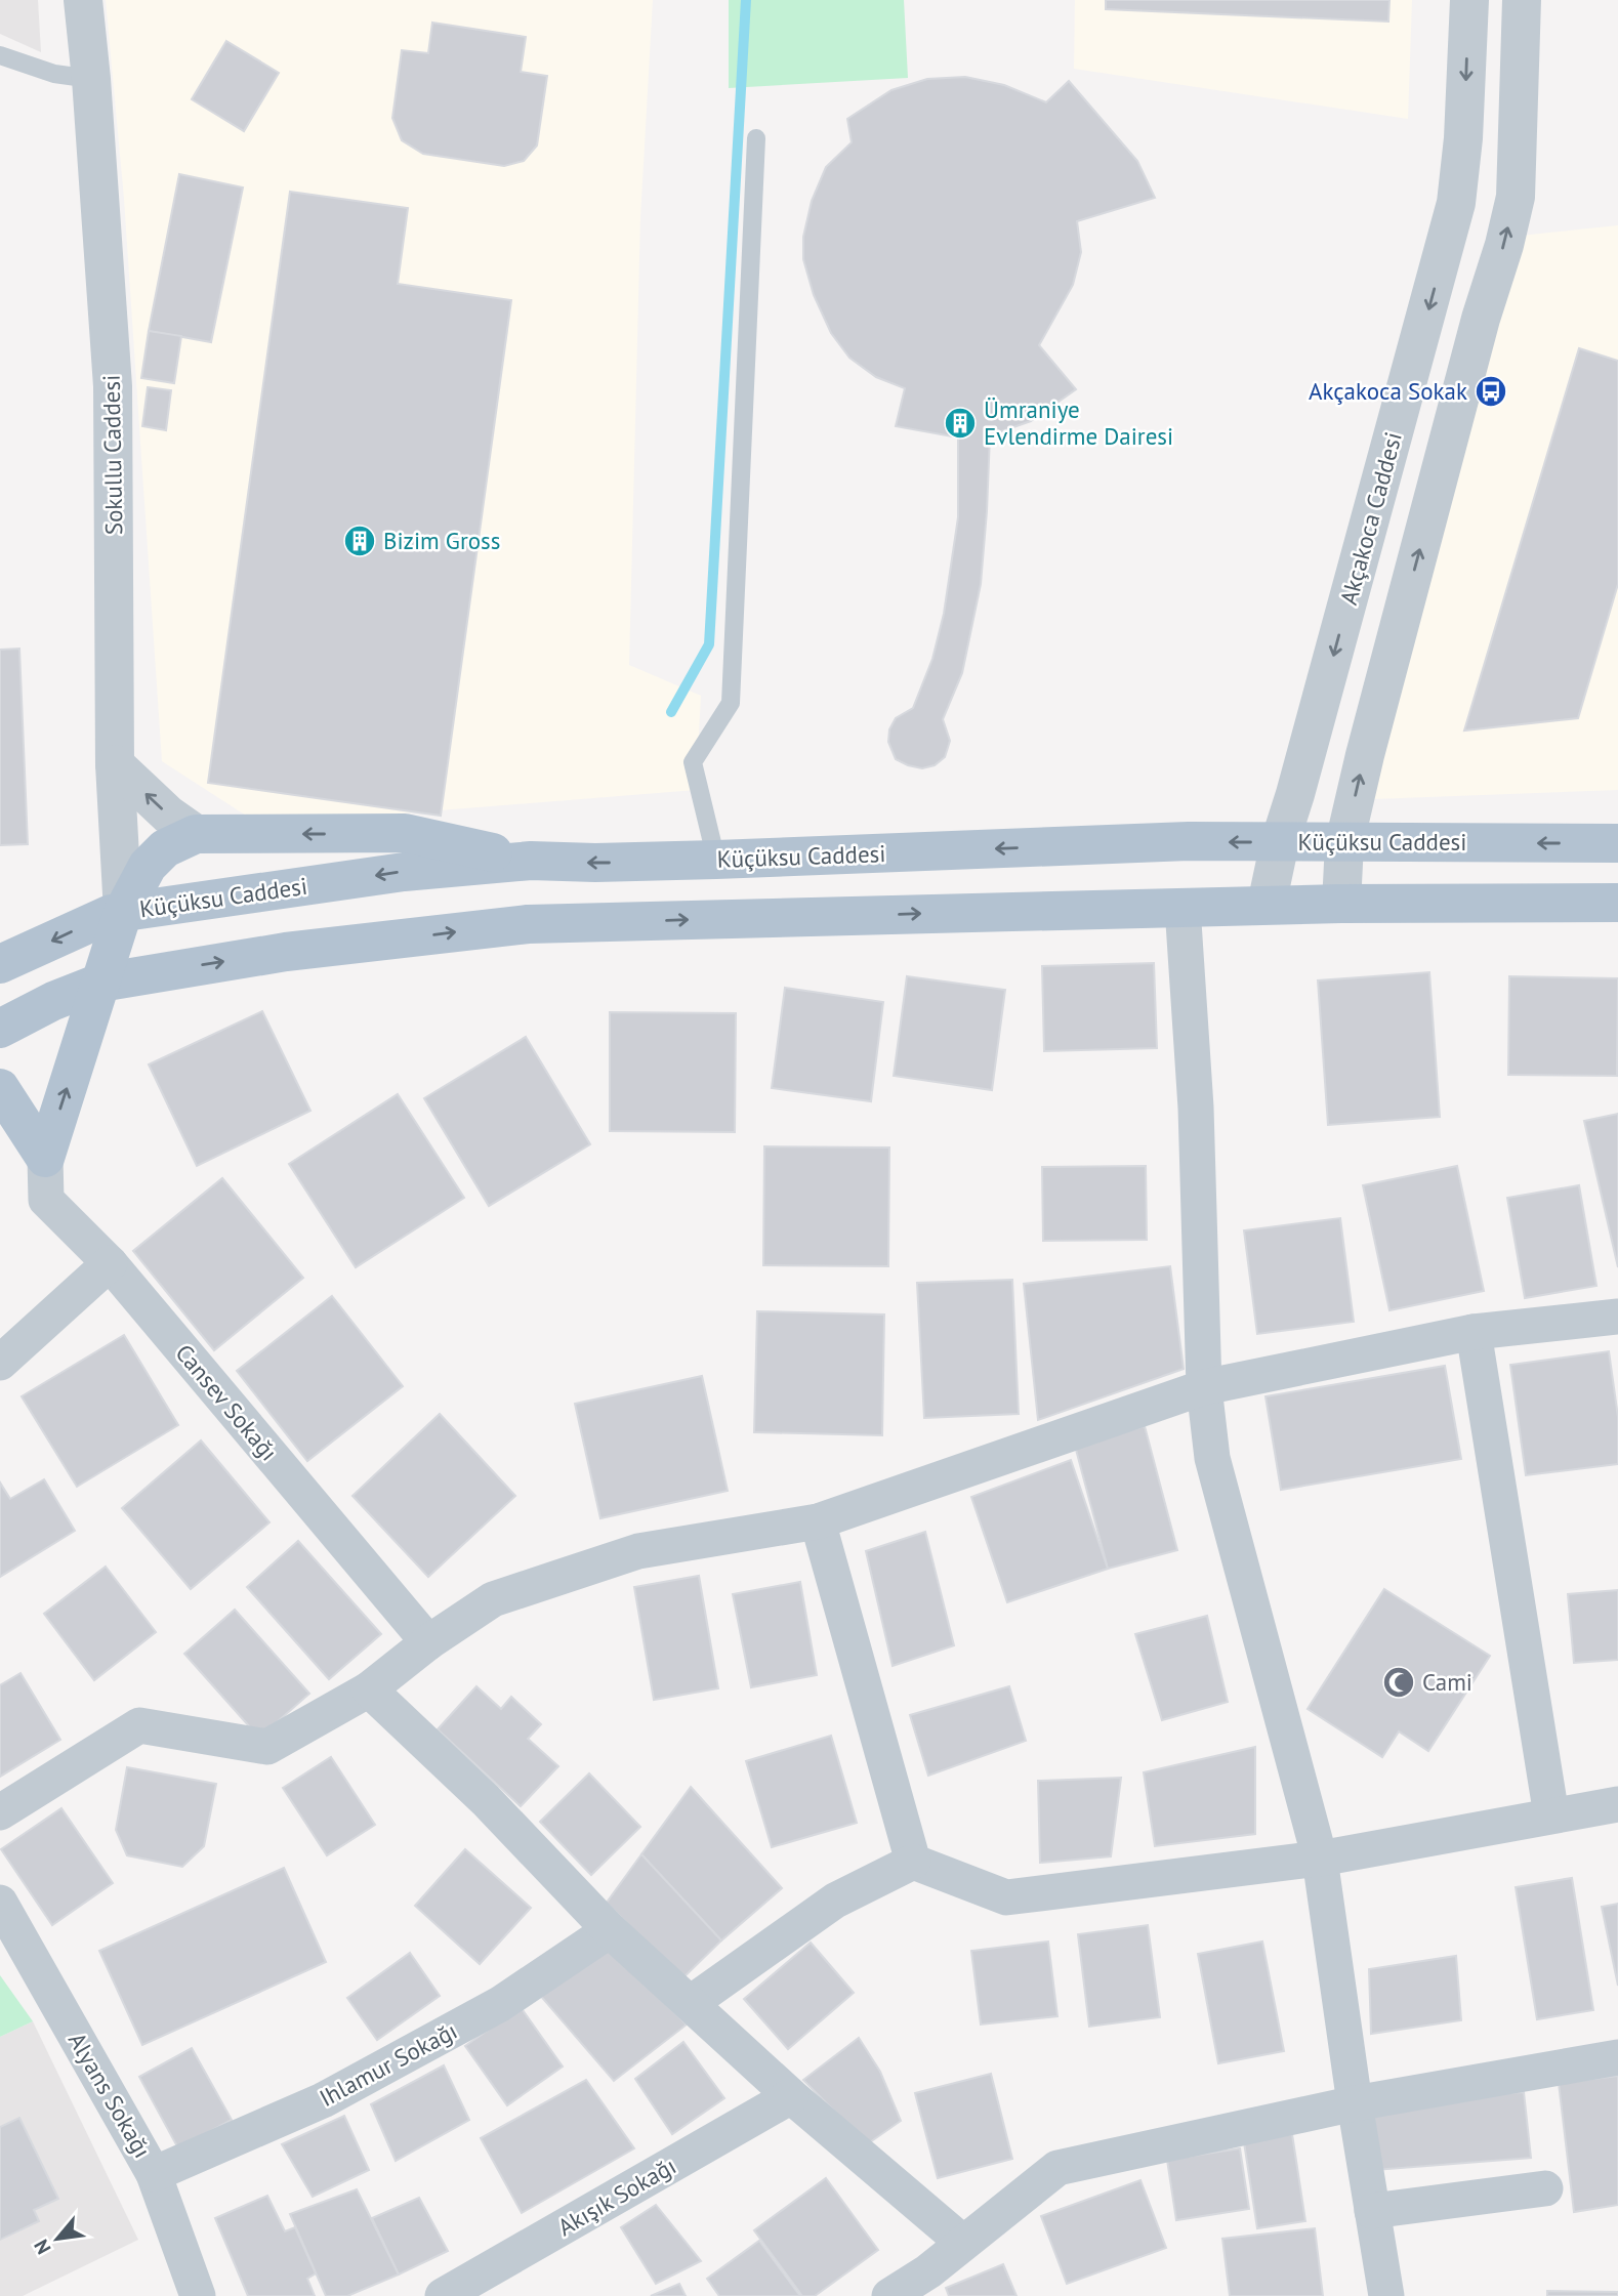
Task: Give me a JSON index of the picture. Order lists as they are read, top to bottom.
{
  "streets": {
    "main road": ["Küçüksu Caddesi"],
    "street": [
      "Sokullu Caddesi",
      "Akçakoca Caddesi",
      "Cansev Sokağı",
      "Ihlamur Sokağı",
      "Alyans Sokağı",
      "Akışık Sokağı"
    ]
  },
  "crossings": [
    ["Sokullu Caddesi", "Küçüksu Caddesi"],
    ["Akçakoca Caddesi", "Küçüksu Caddesi"],
    ["Ihlamur Sokağı", "Alyans Sokağı"]
  ],
  "places": {
    "bus stop": ["Akçakoca Sokak"],
    "building": ["Ümraniye Evlendirme Dairesi", "Bizim Gross"],
    "mosque": ["Cami"]
  },
  "north": "bottom left"
}
